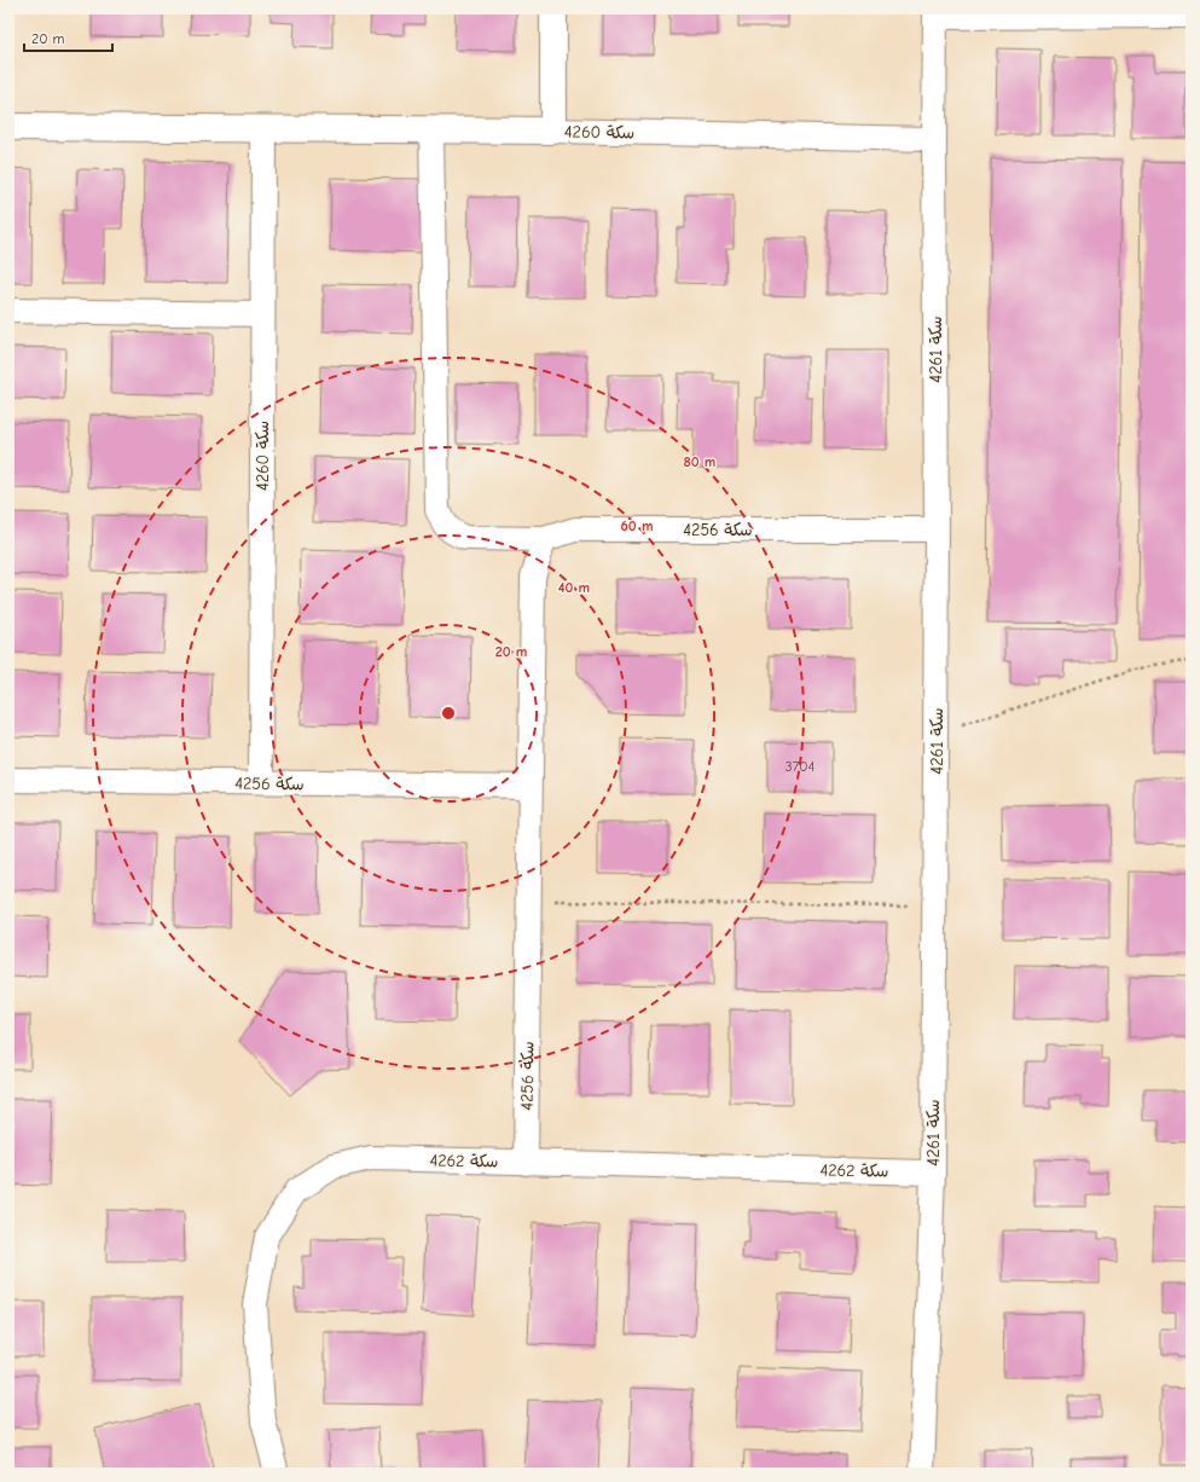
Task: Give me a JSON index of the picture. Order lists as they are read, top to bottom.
{
  "streets": {
    "street": [
      "سكة 4260",
      "سكة 4261",
      "سكة 4256",
      "سكة 4262"
    ]
  },
  "crossings": [
    ["سكة 4260", "سكة 4261"],
    ["سكة 4260", "سكة 4256"],
    ["سكة 4261", "سكة 4256"],
    ["سكة 4261", "سكة 4262"],
    ["سكة 4256", "سكة 4262"]
  ],
  "house_numbers": ["3704"],
  "scale_bar": "20 m",
  "rings": [
    "80 m",
    "60 m",
    "40 m",
    "20 m"
  ]
}
